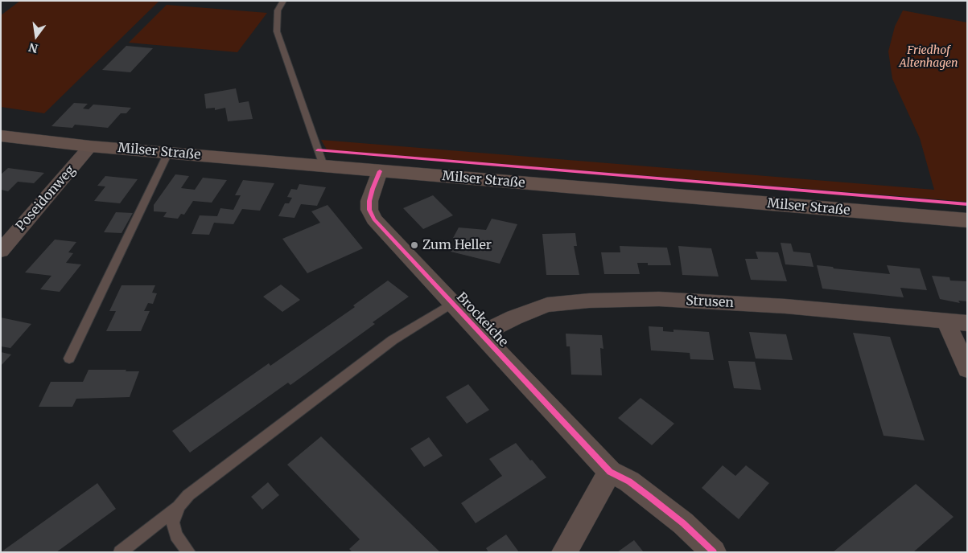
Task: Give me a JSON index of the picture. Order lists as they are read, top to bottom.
{
  "streets": {
    "main road": ["Milser Straße"],
    "street": ["Poseidonweg", "Strusen", "Brockeiche"]
  },
  "crossings": [
    ["Milser Straße", "Poseidonweg"],
    ["Milser Straße", "Brockeiche"],
    ["Strusen", "Brockeiche"]
  ],
  "parks": ["Friedhof Altenhagen"],
  "places": ["Zum Heller"],
  "north": "bottom"
}
